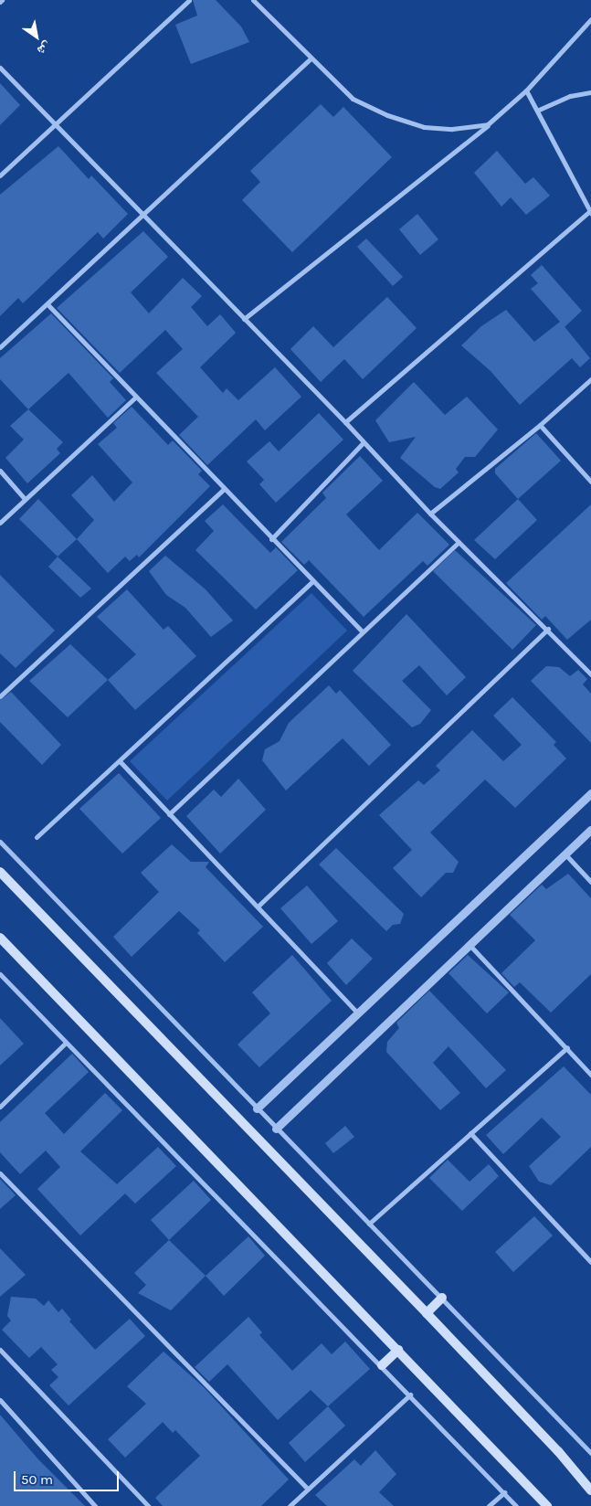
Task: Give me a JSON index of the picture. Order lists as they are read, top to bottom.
{
  "scale_bar": "50 m",
  "north": "bottom right"
}
